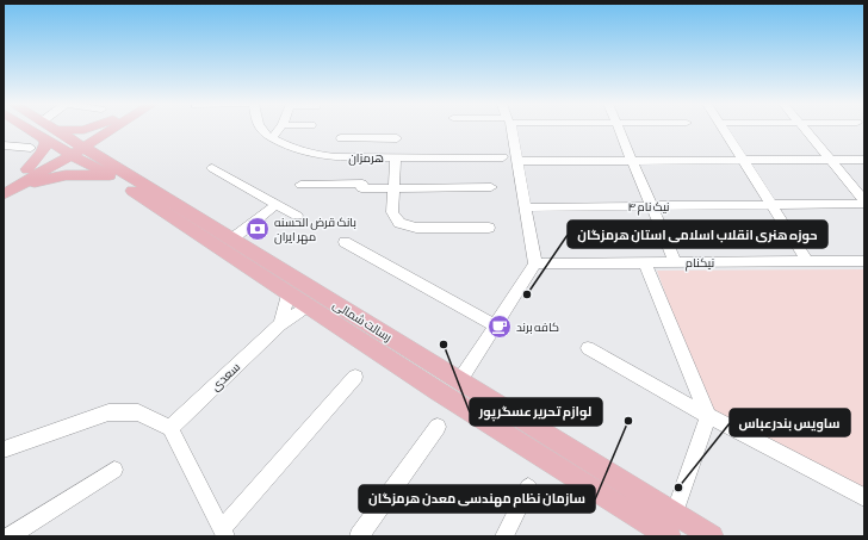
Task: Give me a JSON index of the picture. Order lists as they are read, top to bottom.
{
  "streets": {
    "main road": ["رسالت شمالی"],
    "street": [
      "هرمزان",
      "نیک نام ۴",
      "نیکنام",
      "سعدی"
    ]
  },
  "crossings": [
    ["رسالت شمالی", "سعدی"]
  ],
  "places": {
    "bank": ["بانک قرض الحسنه مهر ایران"],
    "other": [
      "حوزه هنری انقلاب اسلامی استان هرمزگان",
      "لوازم تحریر عسگرپور",
      "سازمان نظام مهندسی معدن هرمزگان",
      "ساویس بندرعباس"
    ],
    "cafe": ["کافه برند"]
  }
}
